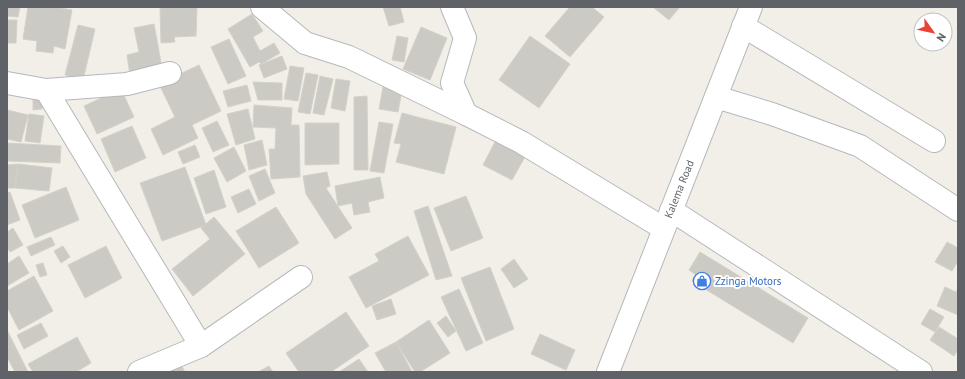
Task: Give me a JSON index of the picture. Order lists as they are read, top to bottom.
{
  "streets": {
    "street": ["Kalema Road"]
  },
  "places": {
    "shop": ["Zzinga Motors"]
  },
  "north": "bottom right"
}
